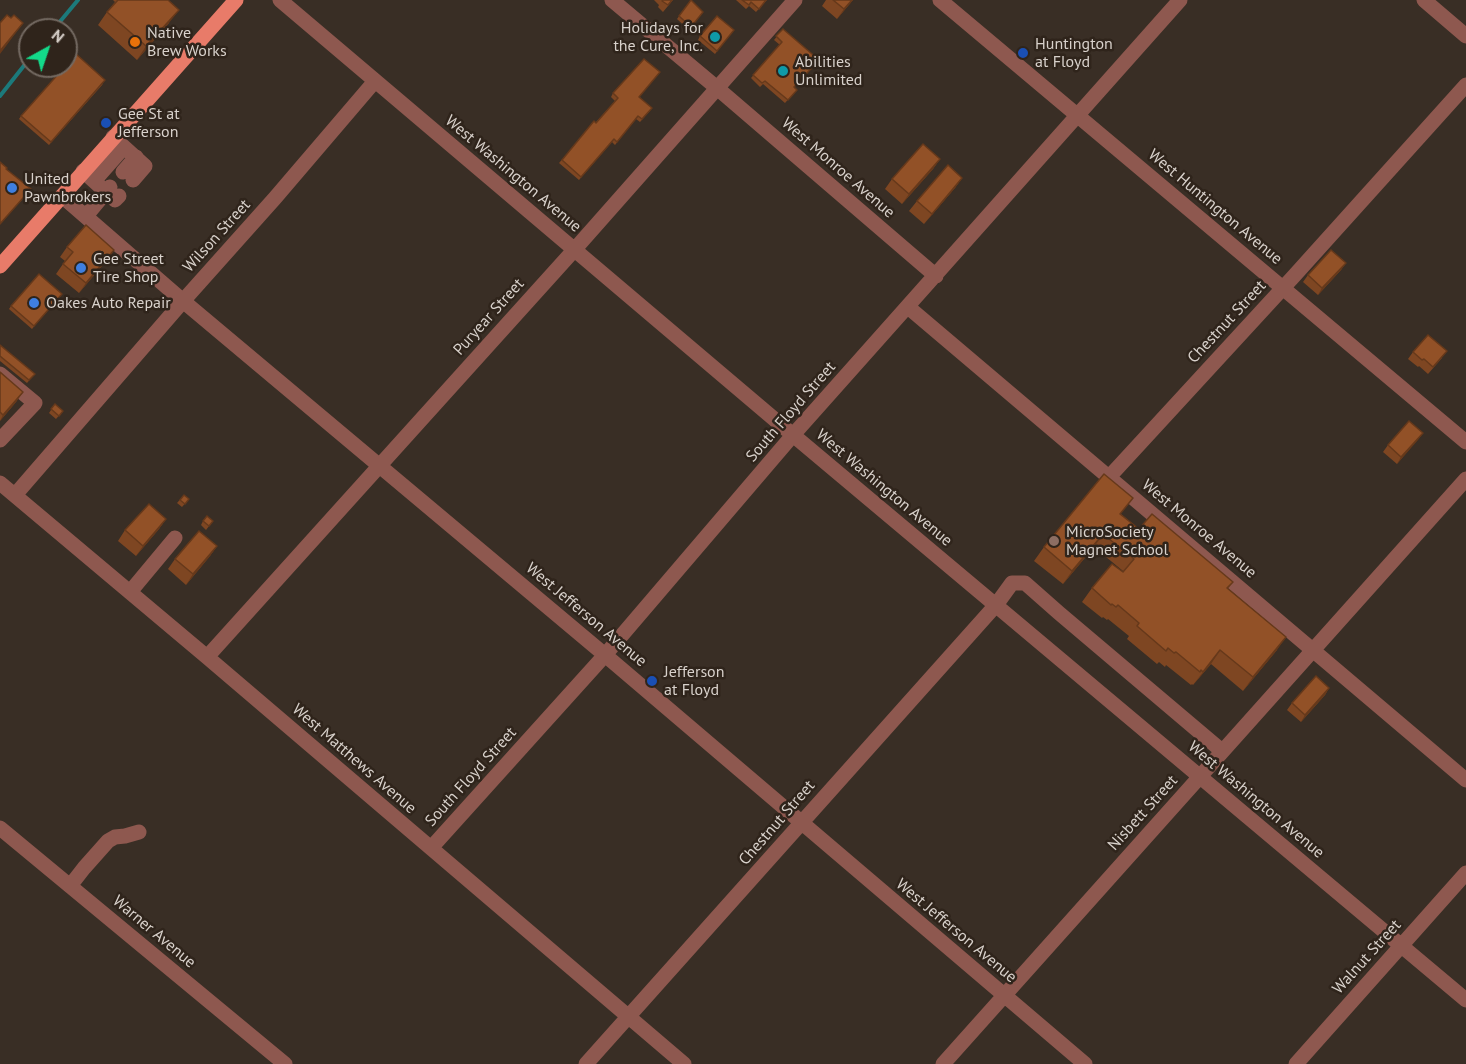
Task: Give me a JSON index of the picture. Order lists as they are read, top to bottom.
{
  "streets": {
    "street": [
      "West Monroe Avenue",
      "West Washington Avenue",
      "West Huntington Avenue",
      "Wilson Street",
      "Puryear Street",
      "Chestnut Street",
      "South Floyd Street",
      "West Jefferson Avenue",
      "West Matthews Avenue",
      "Nisbett Street",
      "Warner Avenue",
      "Walnut Street"
    ]
  },
  "crossings": [
    ["West Monroe Avenue", "Puryear Street"],
    ["West Monroe Avenue", "Chestnut Street"],
    ["West Monroe Avenue", "South Floyd Street"],
    ["West Monroe Avenue", "Nisbett Street"],
    ["West Washington Avenue", "Wilson Street"],
    ["West Washington Avenue", "Puryear Street"],
    ["West Washington Avenue", "Chestnut Street"],
    ["West Washington Avenue", "South Floyd Street"],
    ["West Washington Avenue", "Nisbett Street"],
    ["West Washington Avenue", "Walnut Street"],
    ["West Huntington Avenue", "Chestnut Street"],
    ["West Huntington Avenue", "South Floyd Street"],
    ["Wilson Street", "West Jefferson Avenue"],
    ["Wilson Street", "West Matthews Avenue"],
    ["Puryear Street", "West Jefferson Avenue"],
    ["Puryear Street", "West Matthews Avenue"],
    ["Chestnut Street", "West Jefferson Avenue"],
    ["Chestnut Street", "West Matthews Avenue"],
    ["Chestnut Street", "Nisbett Street"],
    ["South Floyd Street", "West Jefferson Avenue"],
    ["South Floyd Street", "West Matthews Avenue"],
    ["West Jefferson Avenue", "Nisbett Street"]
  ],
  "places": [
    "Holidays for the Cure, Inc.",
    "Native Brew Works",
    "Huntington at Floyd",
    "Abilities Unlimited",
    "Gee St at Jefferson",
    "United Pawnbrokers",
    "Gee Street Tire Shop",
    "Oakes Auto Repair",
    "MicroSociety Magnet School",
    "Jefferson at Floyd"
  ],
  "north": "top right"
}
